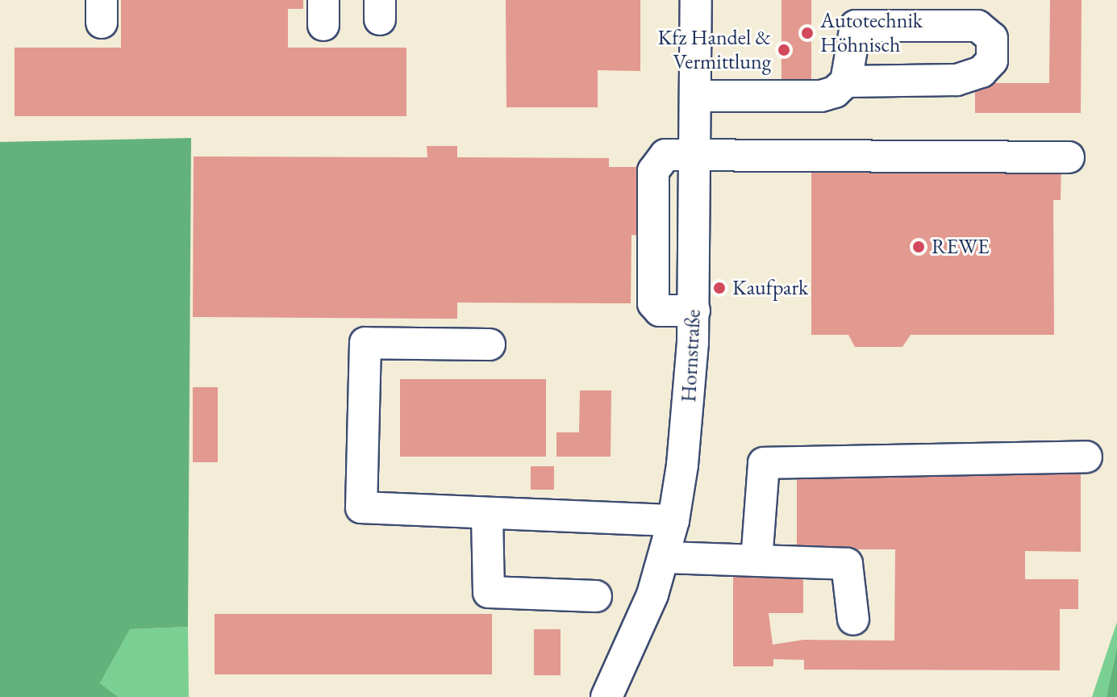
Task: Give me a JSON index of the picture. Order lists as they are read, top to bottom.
{
  "streets": {
    "street": ["Hornstraße"]
  },
  "places": [
    "Autotechnik Höhnisch",
    "Kfz Handel & Vermittlung",
    "REWE",
    "Kaufpark"
  ]
}
